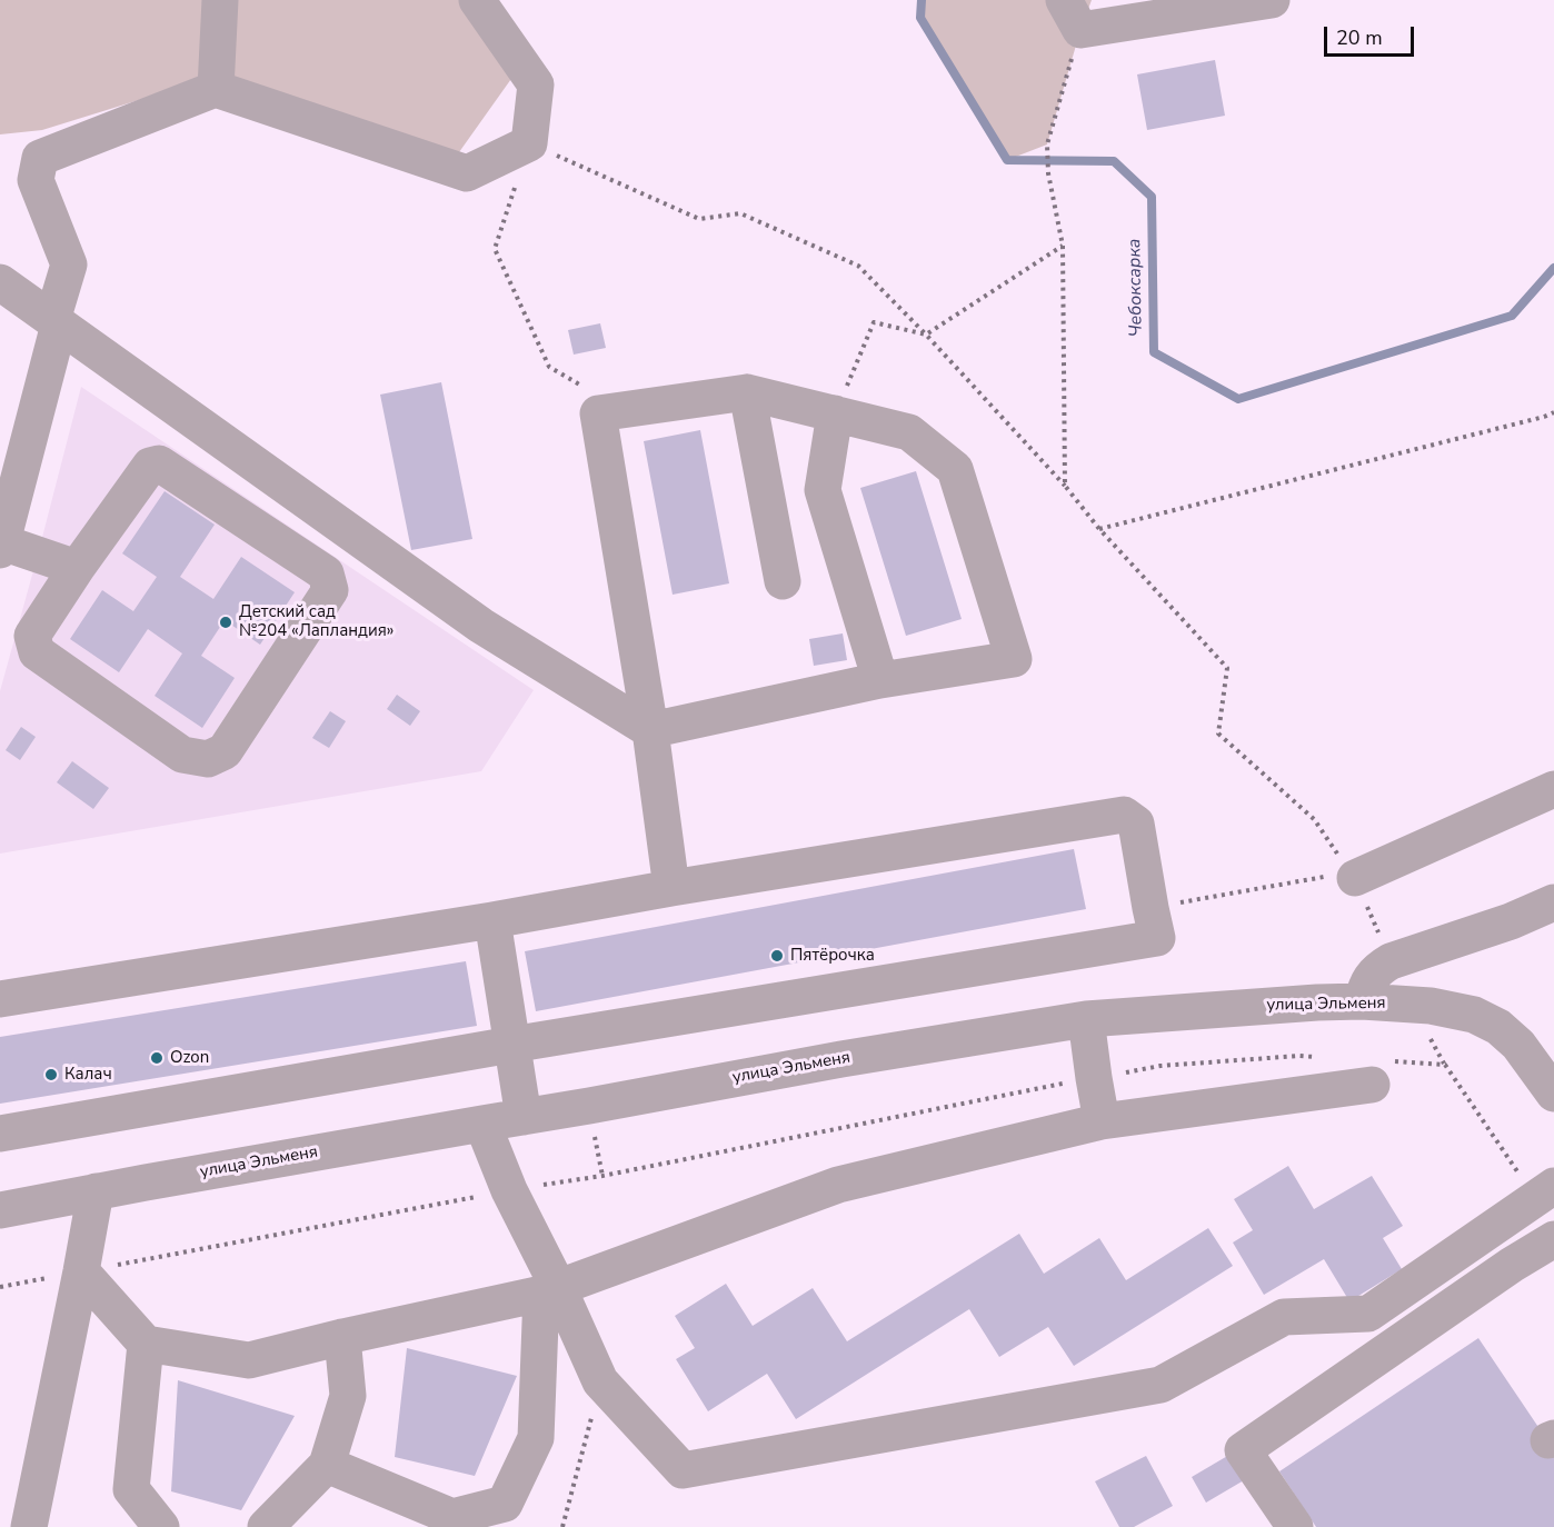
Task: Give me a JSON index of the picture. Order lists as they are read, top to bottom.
{
  "streets": {
    "street": ["улица Эльменя"]
  },
  "water": ["Чебоксарка"],
  "places": [
    "Детский сад №204 «Лапландия»",
    "Пятёрочка",
    "Ozon",
    "Калач"
  ],
  "scale_bar": "20 m"
}
